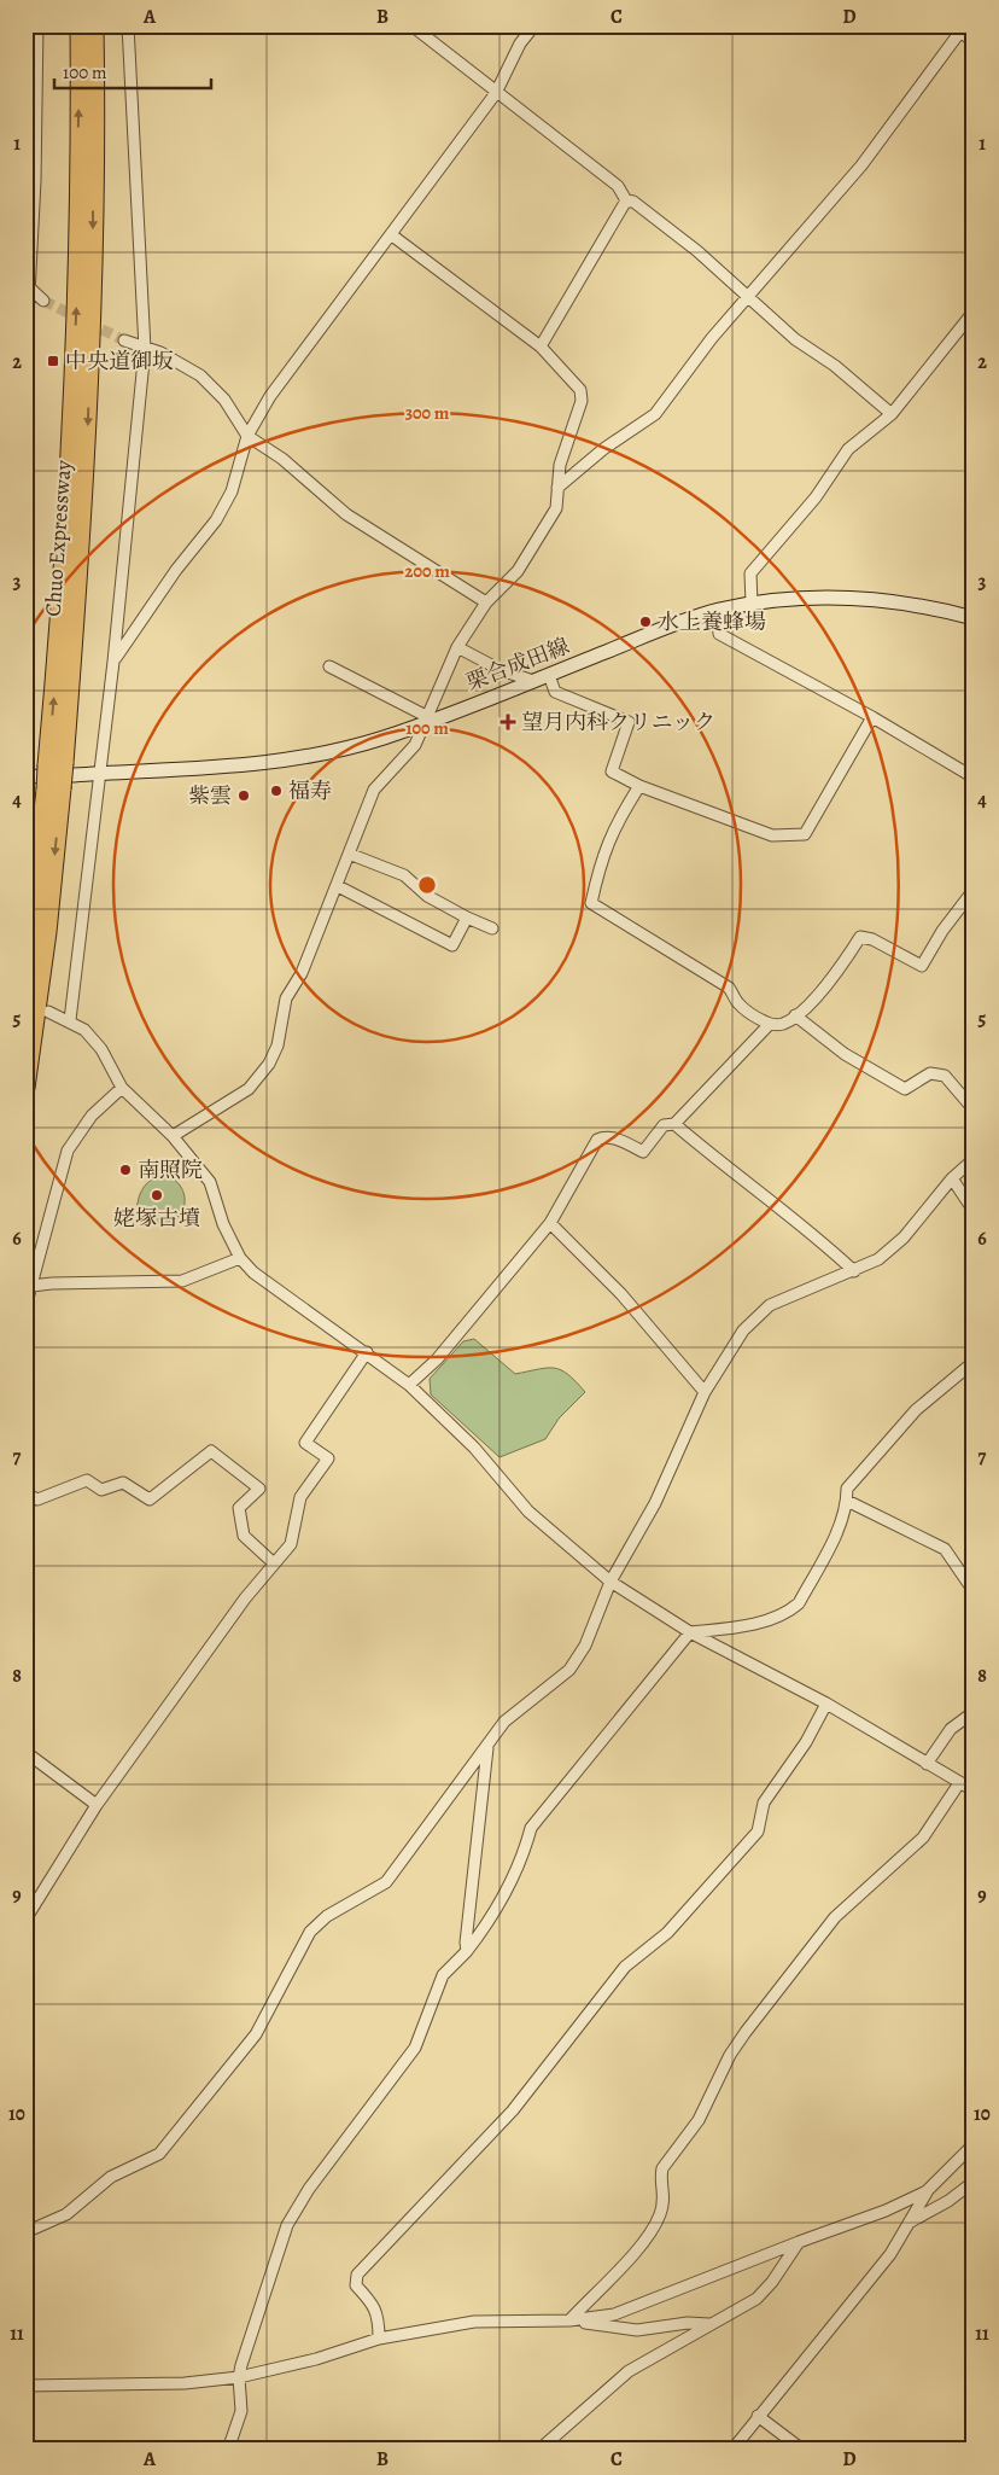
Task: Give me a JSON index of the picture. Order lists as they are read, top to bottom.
{
  "streets": {
    "highway": ["Chuo Expressway"],
    "main road": ["栗合成田線"]
  },
  "crossings": [
    ["Chuo Expressway", "栗合成田線"]
  ],
  "places": {
    "transit": ["中央道御坂"],
    "other": [
      "水上養蜂場",
      "福寿",
      "紫雲",
      "南照院",
      "姥塚古墳"
    ],
    "health": ["望月内科クリニック"]
  },
  "scale_bar": "100 m",
  "grid": {
    "columns": [
      "A",
      "B",
      "C",
      "D"
    ],
    "rows": [
      "1",
      "2",
      "3",
      "4",
      "5",
      "6",
      "7",
      "8",
      "9",
      "10",
      "11"
    ]
  },
  "rings": ["300 m", "200 m", "100 m"]
}
